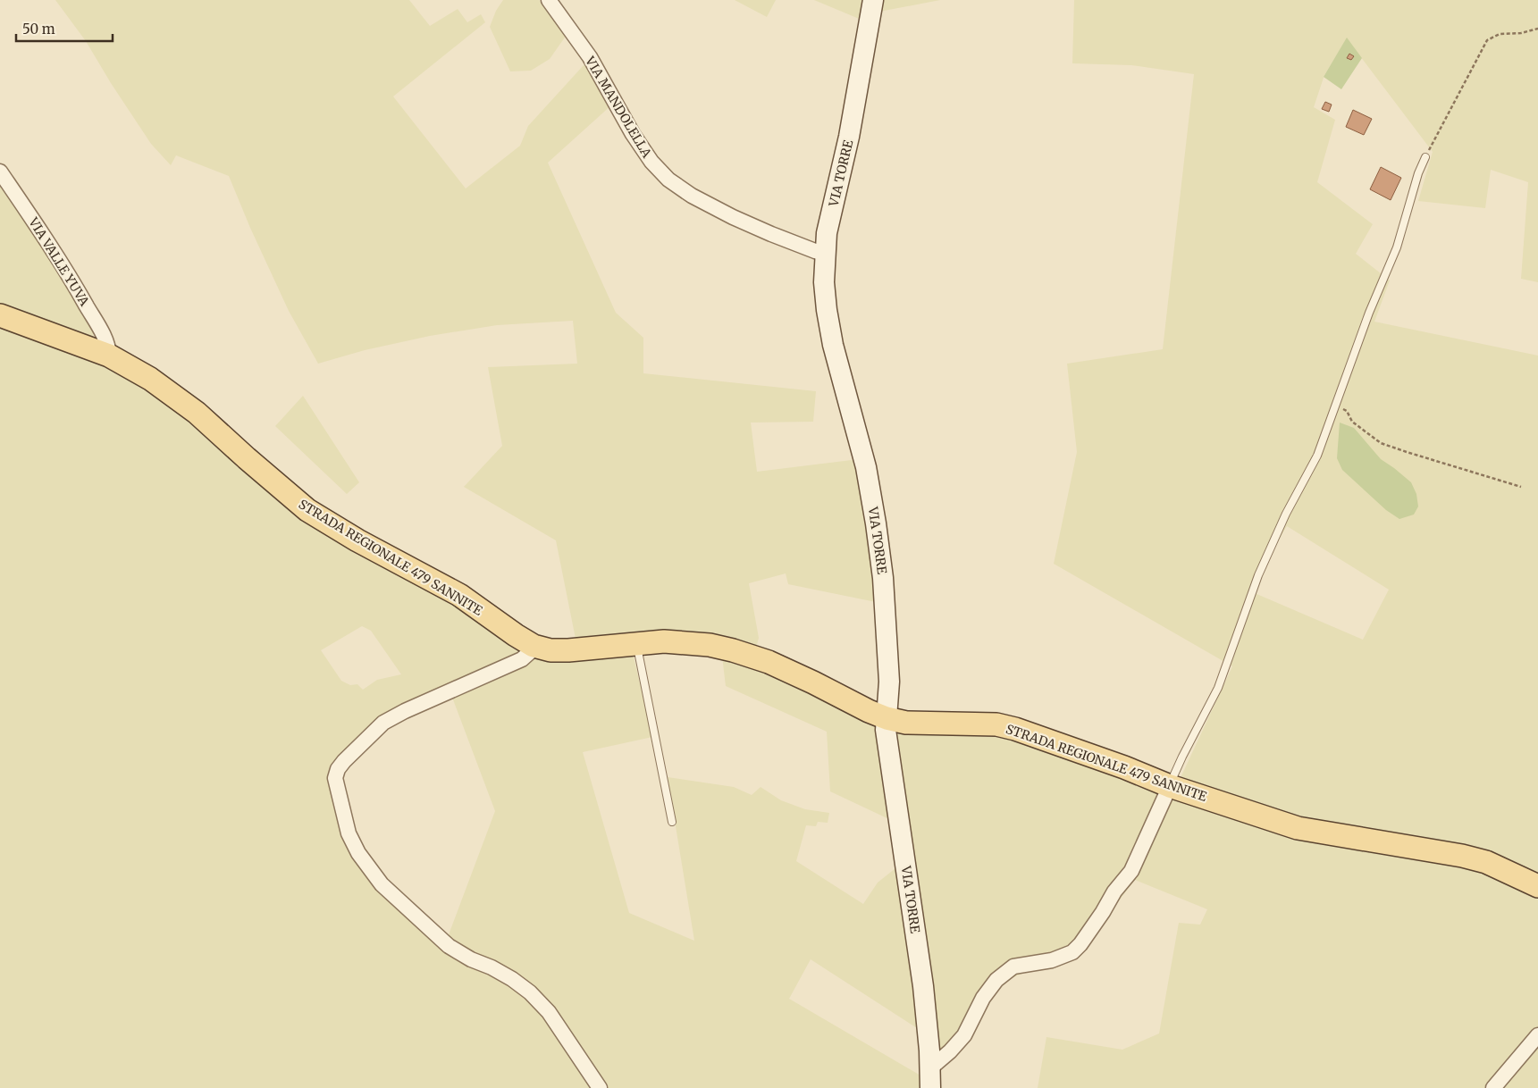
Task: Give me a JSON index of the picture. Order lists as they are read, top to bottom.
{
  "streets": {
    "main road": ["VIA TORRE", "STRADA REGIONALE 479 SANNITE"],
    "street": ["VIA MANDOLELLA", "VIA VALLE YUVA"]
  },
  "crossings": [
    ["VIA MANDOLELLA", "VIA TORRE"],
    ["VIA TORRE", "STRADA REGIONALE 479 SANNITE"],
    ["VIA VALLE YUVA", "STRADA REGIONALE 479 SANNITE"]
  ],
  "scale_bar": "50 m"
}
